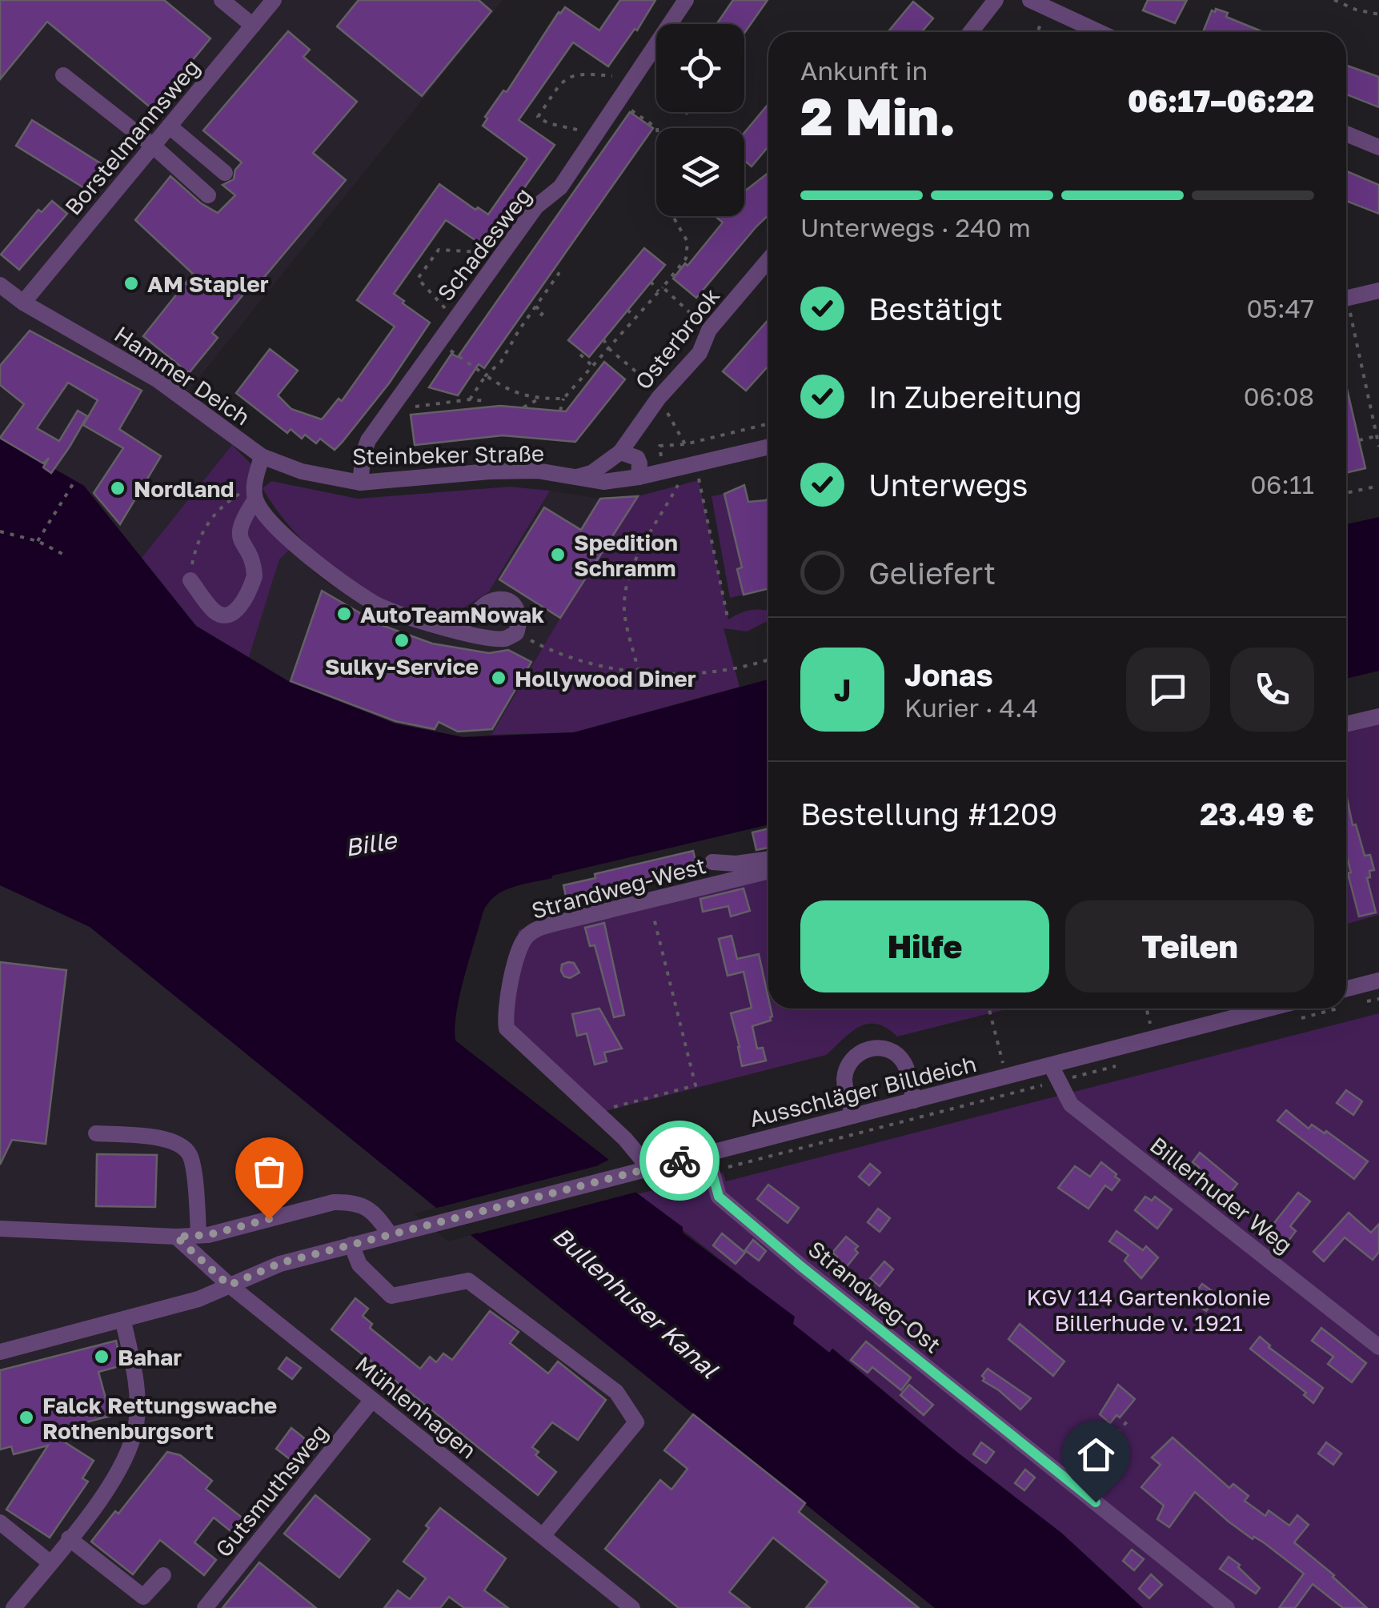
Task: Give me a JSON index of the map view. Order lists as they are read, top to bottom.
{
  "streets": {
    "street": [
      "Borstelmannsweg",
      "Schadesweg",
      "Osterbrook",
      "Hammer Deich",
      "Steinbeker Straße",
      "Strandweg-West",
      "Ausschläger Billdeich",
      "Billerhuder Weg",
      "Strandweg-Ost",
      "Mühlenhagen",
      "Gutsmuthsweg"
    ]
  },
  "crossings": [
    ["Borstelmannsweg", "Hammer Deich"],
    ["Schadesweg", "Steinbeker Straße"],
    ["Osterbrook", "Steinbeker Straße"],
    ["Hammer Deich", "Steinbeker Straße"],
    ["Strandweg-West", "Ausschläger Billdeich"],
    ["Ausschläger Billdeich", "Billerhuder Weg"],
    ["Ausschläger Billdeich", "Strandweg-Ost"],
    ["Ausschläger Billdeich", "Mühlenhagen"],
    ["Mühlenhagen", "Gutsmuthsweg"]
  ],
  "water": ["Bille", "Bullenhuser Kanal"],
  "parks": ["KGV 114 Gartenkolonie Billerhude v. 1921"],
  "places": [
    "AM Stapler",
    "Nordland",
    "Spedition Schramm",
    "AutoTeamNowak",
    "Sulky-Service",
    "Hollywood Diner",
    "Bahar",
    "Falck Rettungswache Rothenburgsort"
  ],
  "page": {
    "heading": ["2 Min.", "Ankunft in", "06:17–06:22"],
    "panel": [
      "Jonas",
      "Kurier · 4.4",
      "Bestellung #1209",
      "23.49 €"
    ],
    "bar": "Unterwegs · 240 m",
    "list": [
      ["Bestätigt", "05:47"],
      ["In Zubereitung", "06:08"],
      ["Unterwegs", "06:11"],
      "Geliefert"
    ],
    "round": "J",
    "buttons": ["Hilfe", "Teilen"]
  }
}
